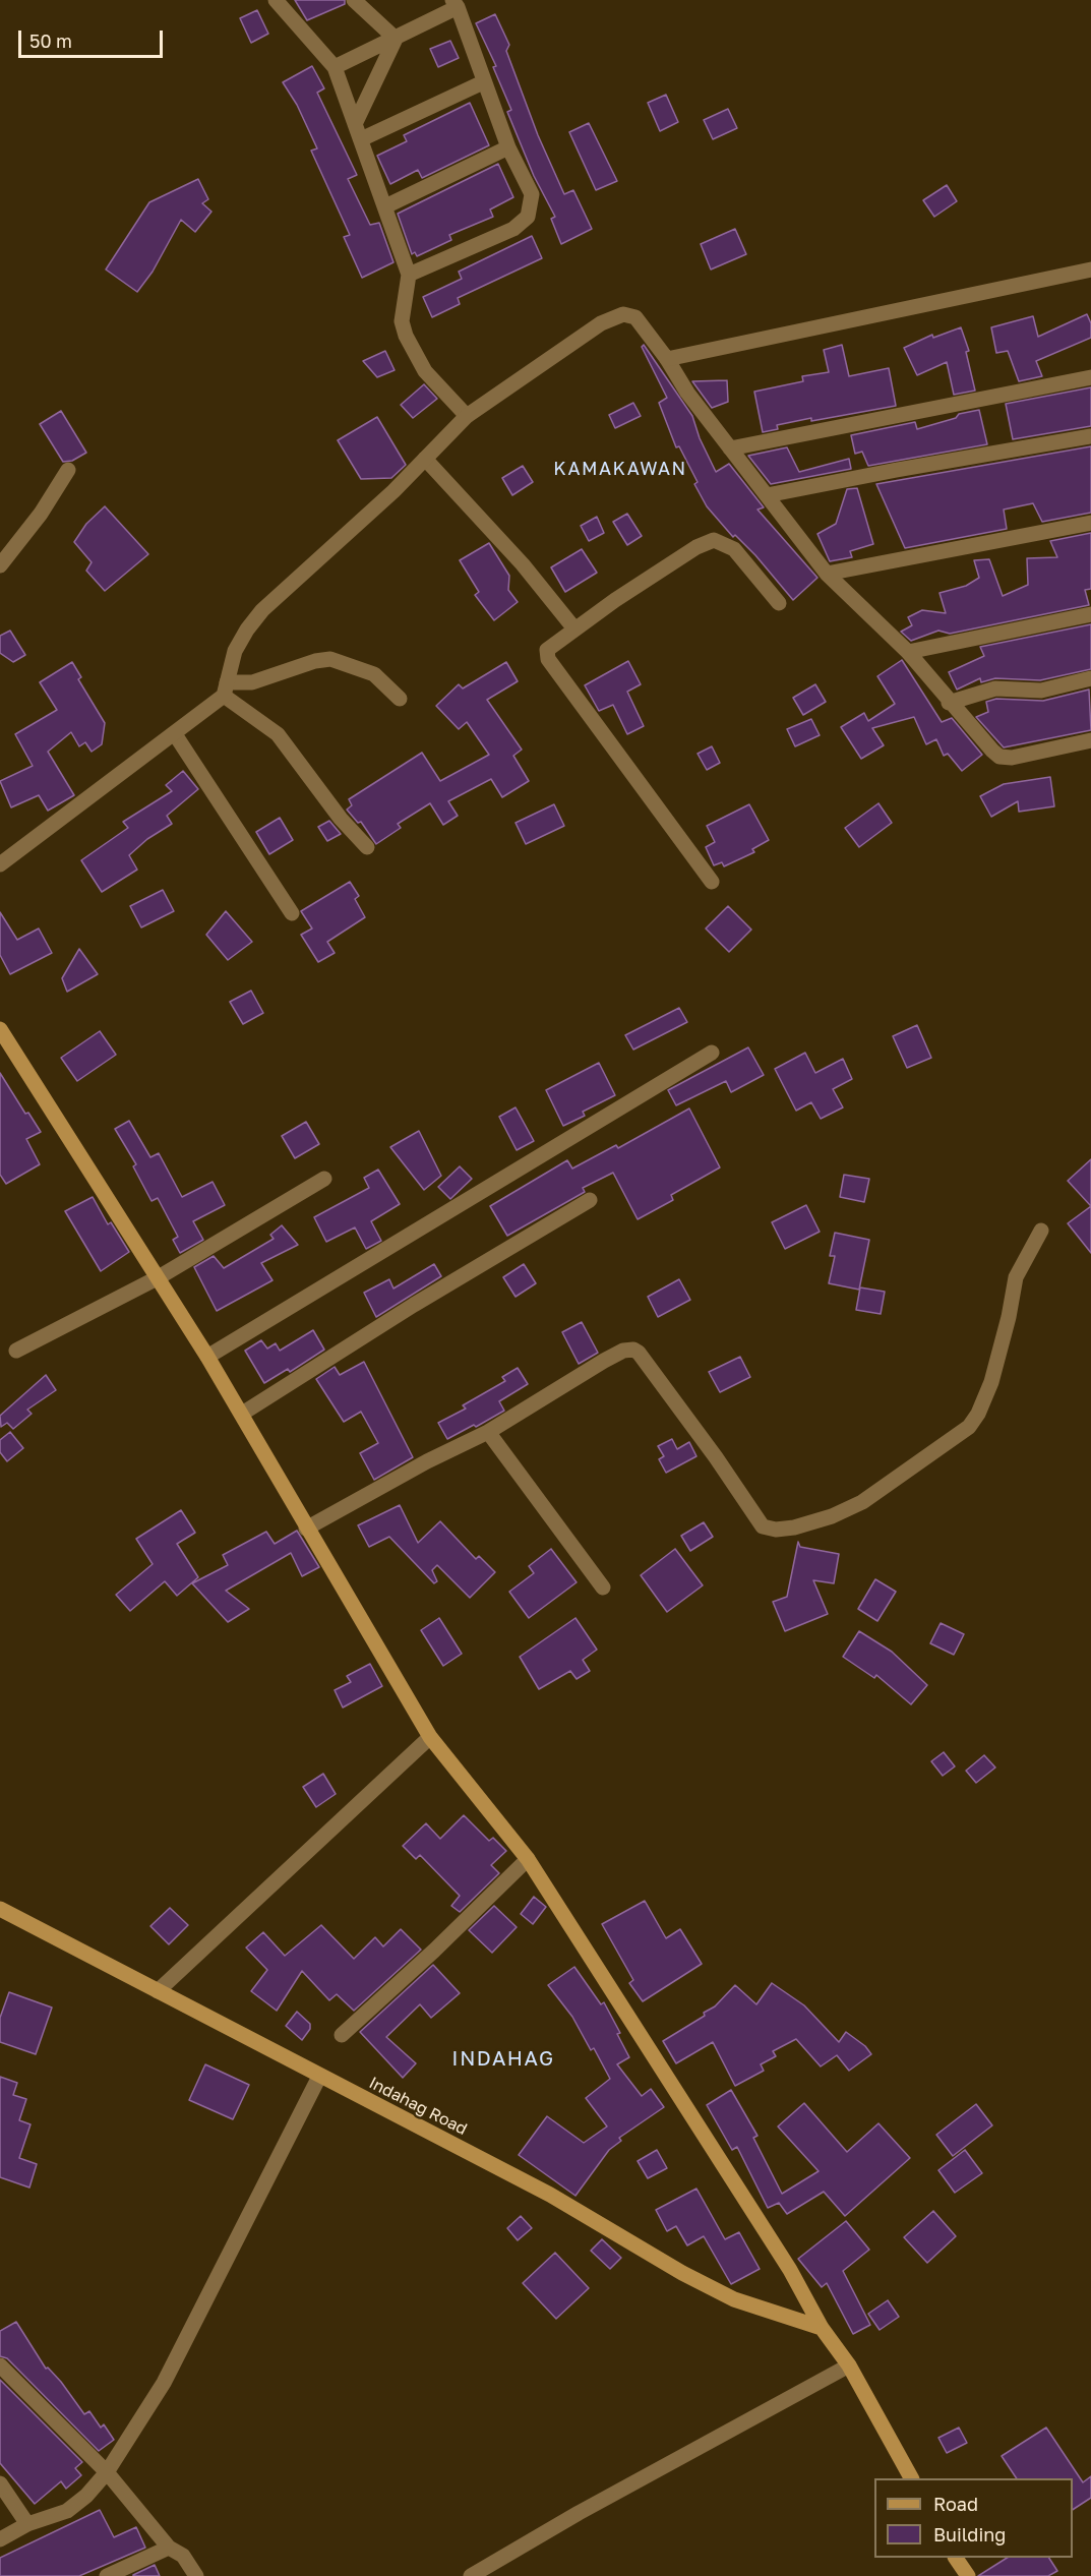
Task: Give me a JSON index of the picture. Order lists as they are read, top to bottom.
{
  "streets": {
    "main road": ["Indahag Road"]
  },
  "districts": ["KAMAKAWAN", "INDAHAG"],
  "legend": ["Road", "Building"],
  "scale_bar": "50 m"
}
